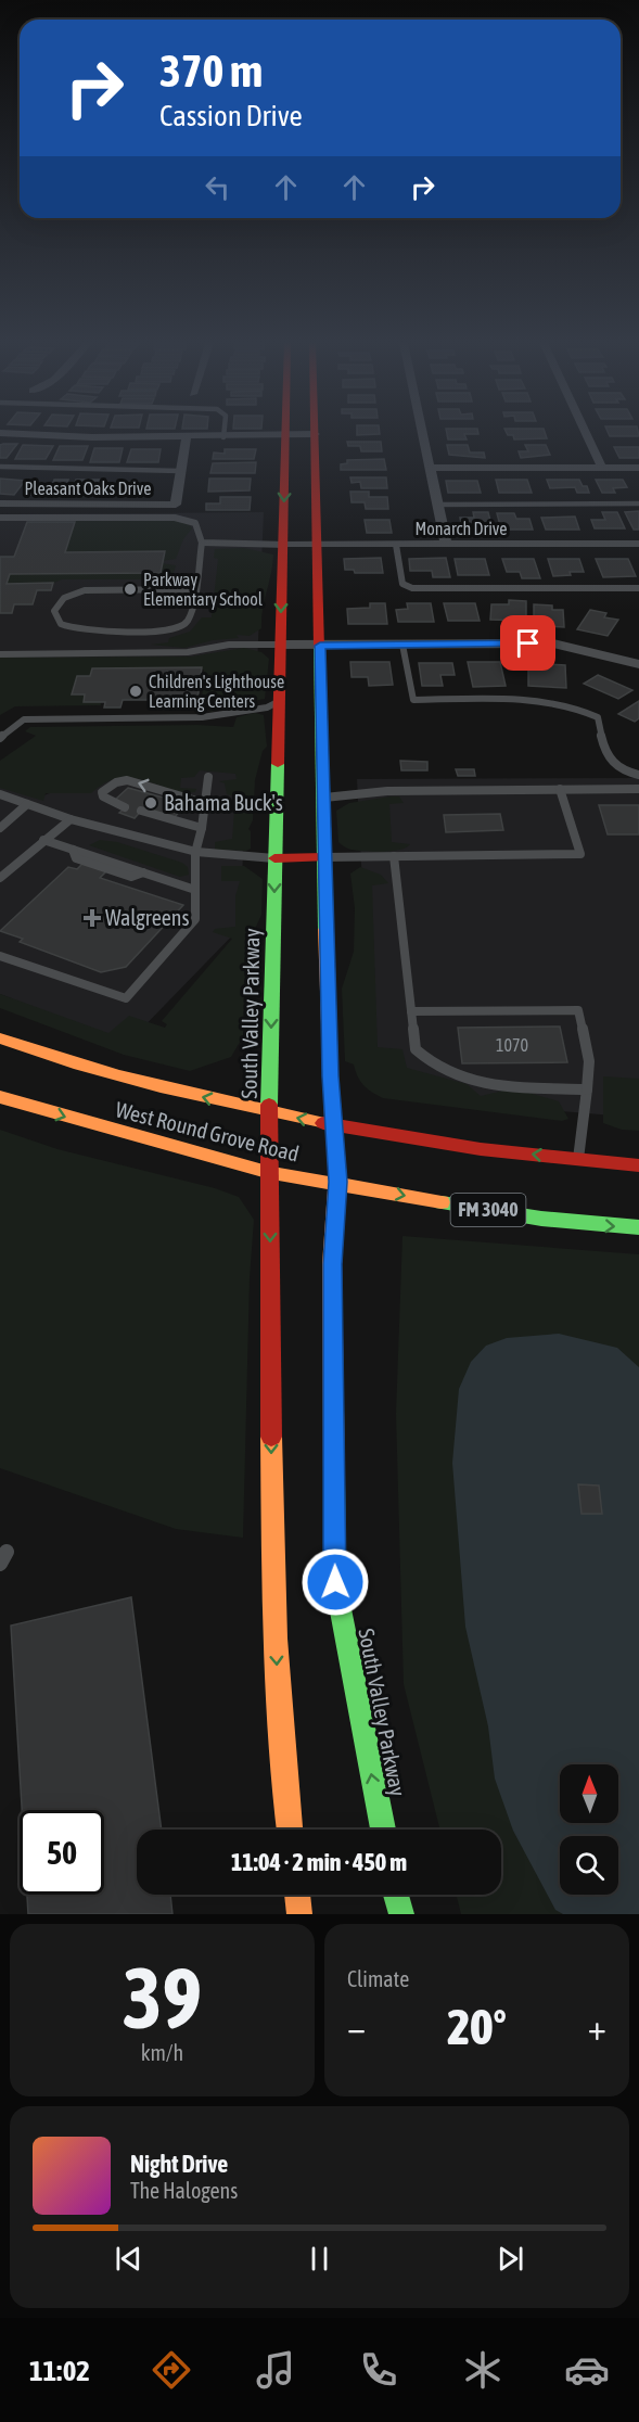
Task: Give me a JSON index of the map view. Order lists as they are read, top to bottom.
{
  "streets": {
    "main road": ["South Valley Parkway", "West Round Grove Road", "FM 3040"],
    "street": ["Pleasant Oaks Drive", "Monarch Drive"]
  },
  "crossings": [
    ["Monarch Drive", "South Valley Parkway"],
    ["South Valley Parkway", "West Round Grove Road"]
  ],
  "places": {
    "other": ["Parkway Elementary School", "Children's Lighthouse Learning Centers", "Bahama Buck's"],
    "health": ["Walgreens"]
  },
  "house_numbers": ["1070"],
  "north": "top",
  "page": {
    "turn": ["370 m", "Cassion Drive"],
    "limit": "50",
    "trip": "11:04 · 2 min · 450 m",
    "tile": [
      ["39", "km/h"],
      "Climate"
    ],
    "heat": ["−", "20°", "+"],
    "song": ["Night Drive", "The Halogens"],
    "tabs": "11:02"
  }
}
